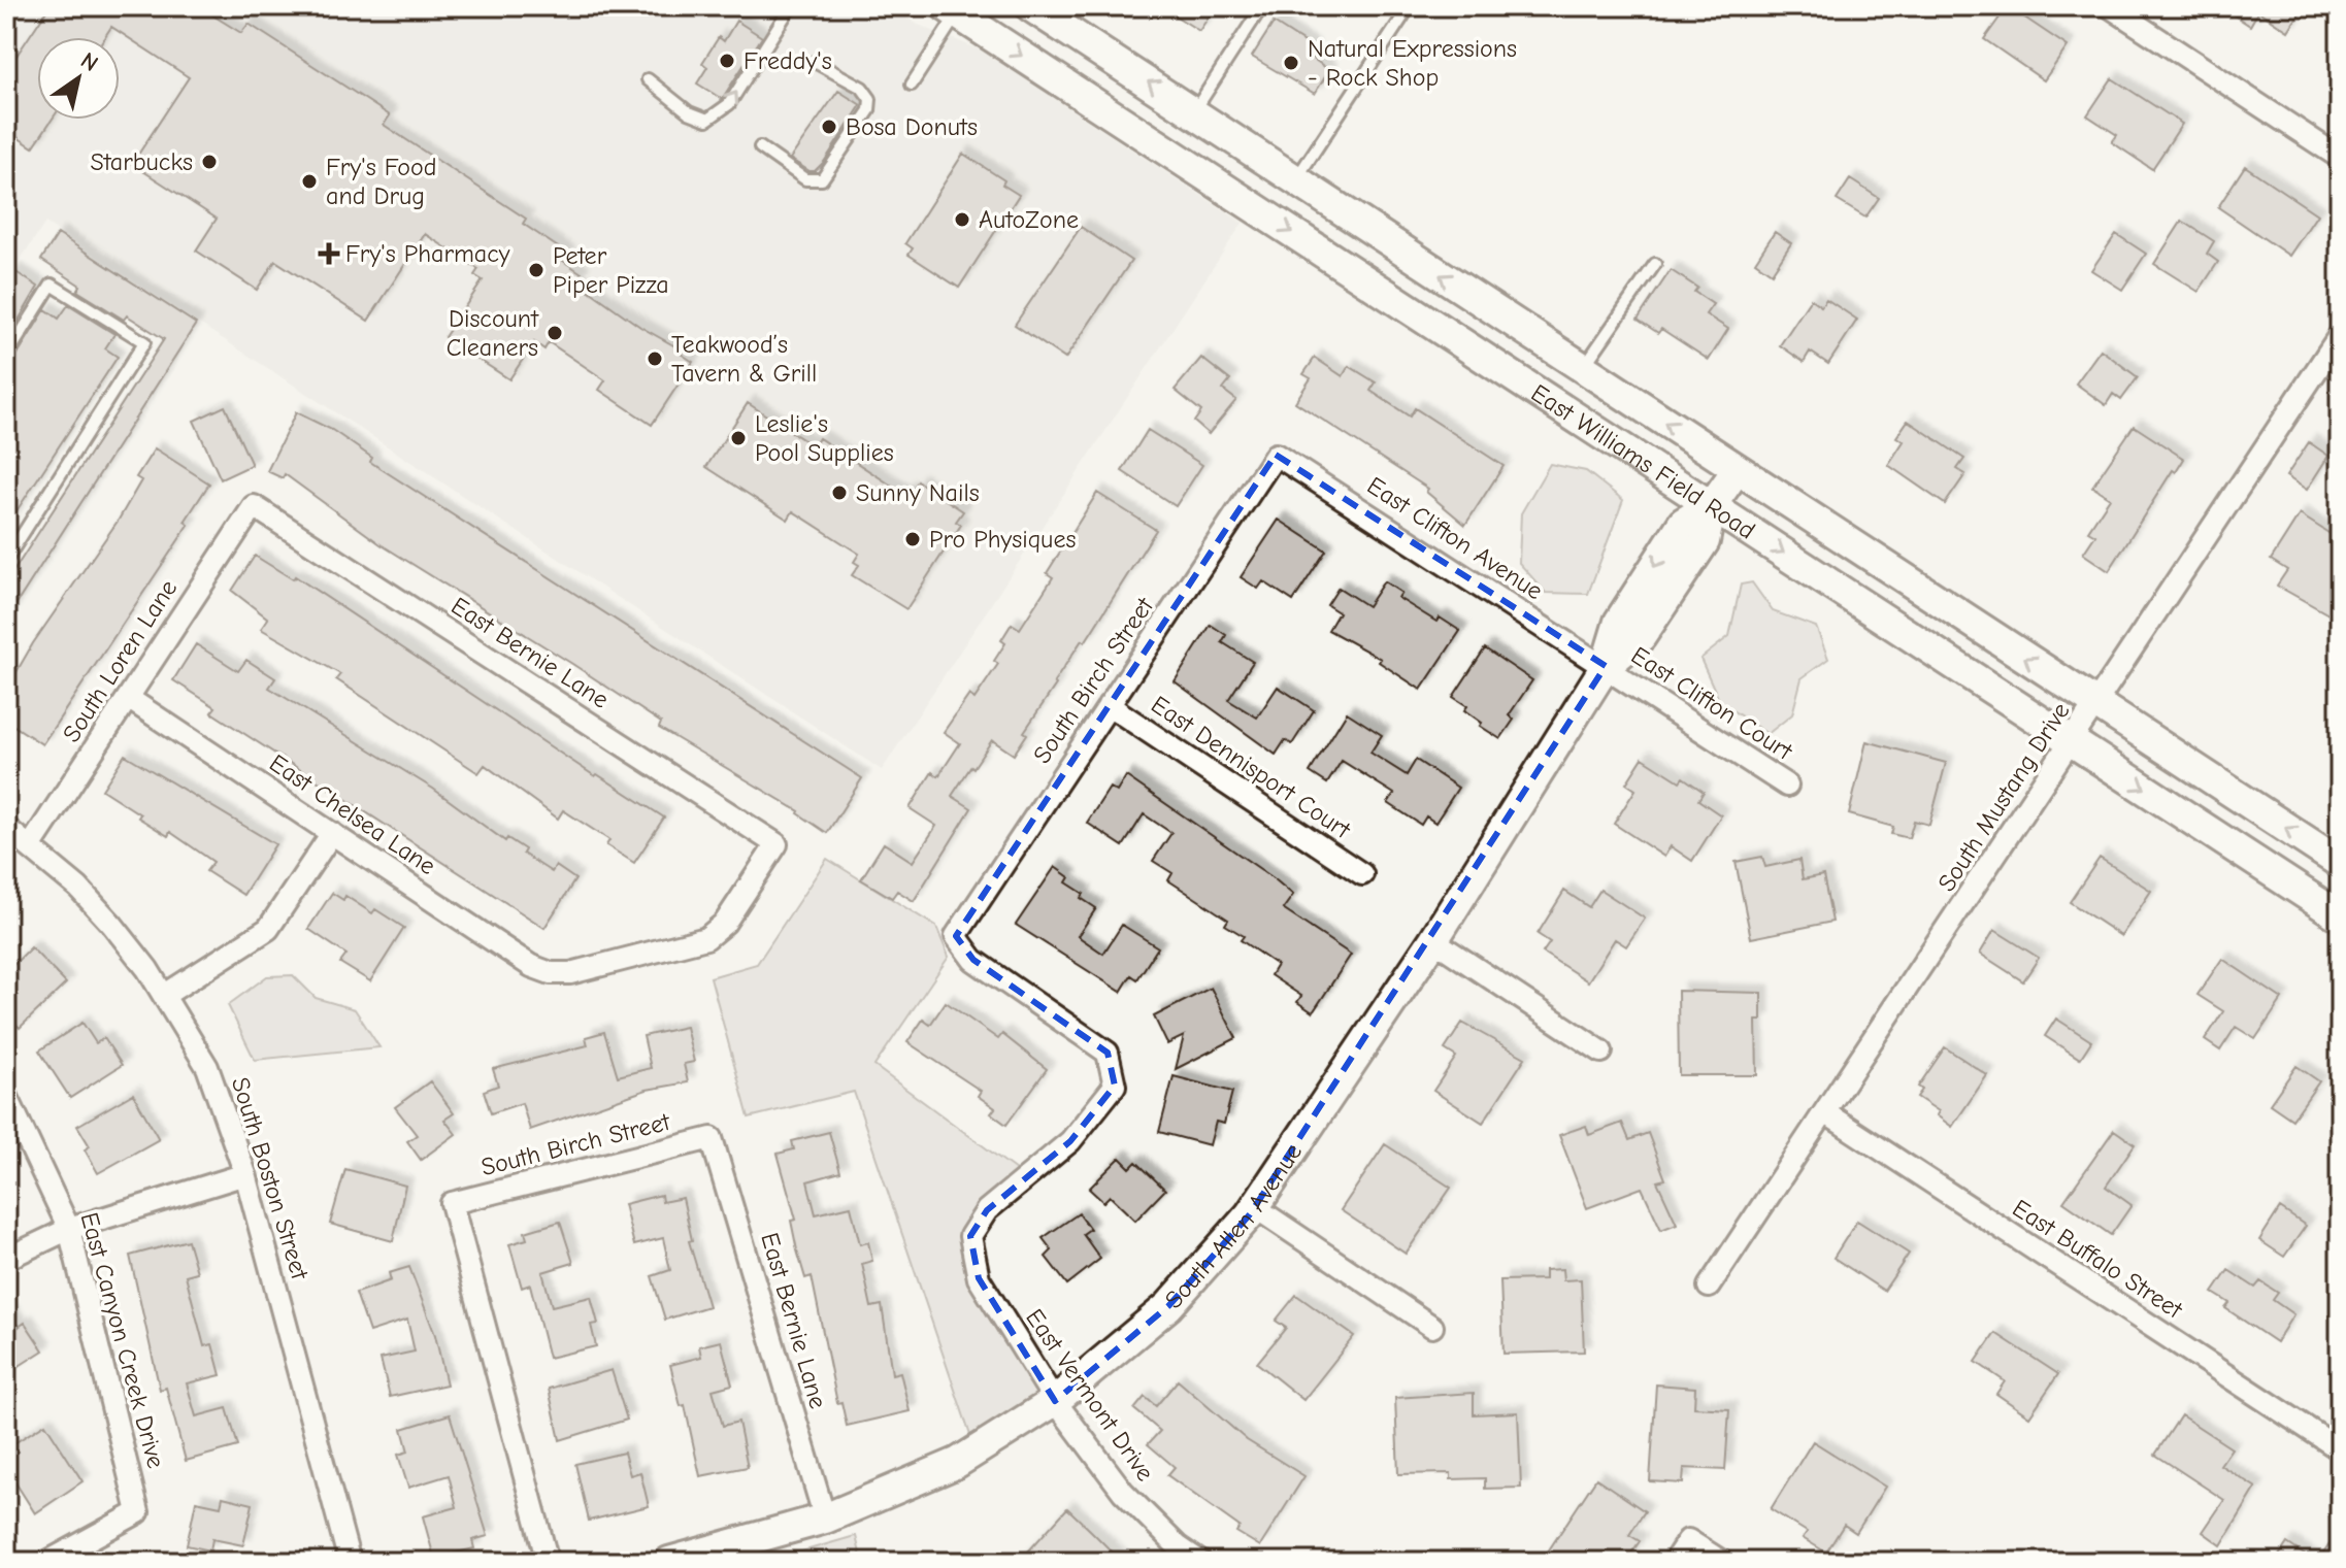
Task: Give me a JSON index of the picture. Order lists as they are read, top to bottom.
{
  "streets": {
    "main road": ["East Williams Field Road", "South Allen Avenue"],
    "street": [
      "East Clifton Avenue",
      "East Bernie Lane",
      "South Loren Lane",
      "South Birch Street",
      "East Clifton Court",
      "East Dennisport Court",
      "South Mustang Drive",
      "East Chelsea Lane",
      "South Boston Street",
      "East Buffalo Street",
      "East Canyon Creek Drive",
      "East Vermont Drive"
    ]
  },
  "crossings": [
    ["East Williams Field Road", "South Mustang Drive"],
    ["East Williams Field Road", "South Allen Avenue"],
    ["East Clifton Avenue", "South Birch Street"],
    ["East Clifton Avenue", "East Clifton Court"],
    ["East Clifton Avenue", "South Allen Avenue"],
    ["East Bernie Lane", "South Loren Lane"],
    ["East Bernie Lane", "South Birch Street"],
    ["East Bernie Lane", "East Chelsea Lane"],
    ["East Bernie Lane", "South Allen Avenue"],
    ["South Loren Lane", "East Chelsea Lane"],
    ["South Loren Lane", "South Boston Street"],
    ["South Birch Street", "East Dennisport Court"],
    ["South Birch Street", "East Vermont Drive"],
    ["East Clifton Court", "South Allen Avenue"],
    ["South Mustang Drive", "East Buffalo Street"],
    ["South Allen Avenue", "East Vermont Drive"]
  ],
  "places": {
    "other": [
      "Freddy's",
      "Natural Expressions - Rock Shop",
      "Bosa Donuts",
      "Starbucks",
      "Fry's Food and Drug",
      "AutoZone",
      "Peter Piper Pizza",
      "Discount Cleaners",
      "Teakwood’s Tavern & Grill",
      "Leslie's Pool Supplies",
      "Sunny Nails",
      "Pro Physiques"
    ],
    "health": ["Fry's Pharmacy"]
  },
  "north": "top right"
}
